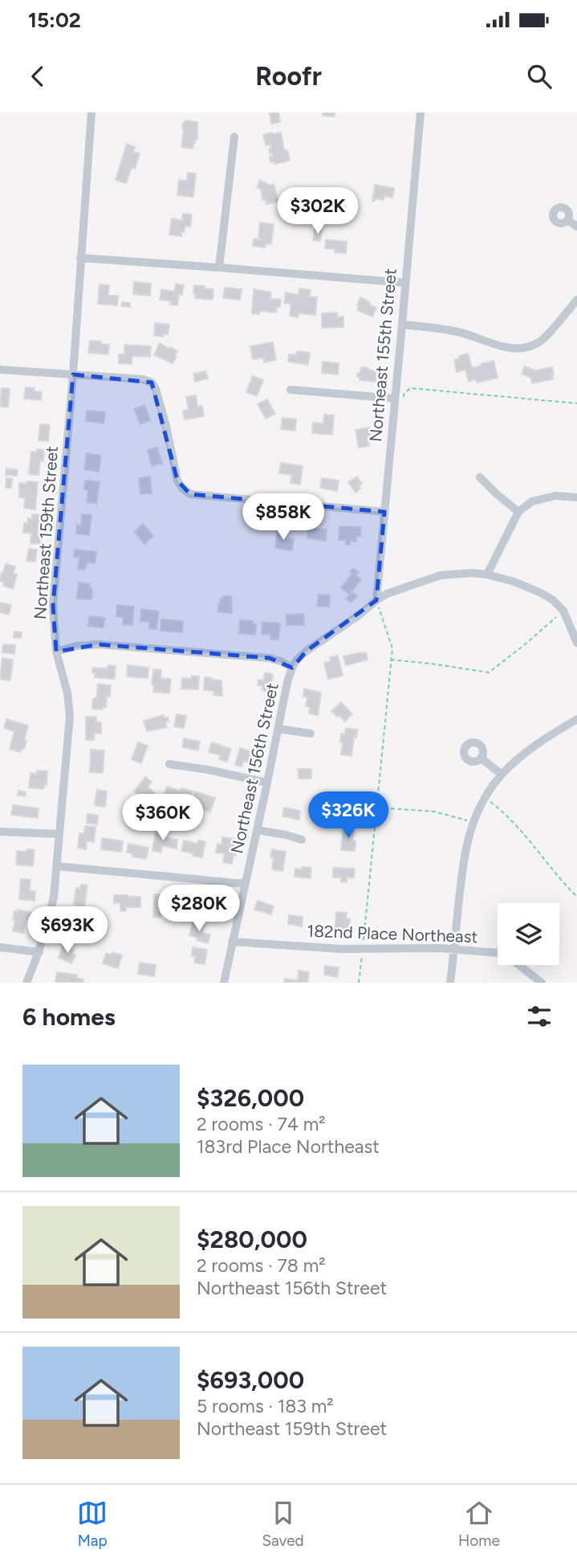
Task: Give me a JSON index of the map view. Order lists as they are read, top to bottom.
{
  "streets": {
    "street": [
      "Northeast 155th Street",
      "Northeast 159th Street",
      "Northeast 156th Street",
      "182nd Place Northeast"
    ]
  },
  "crossings": [
    ["Northeast 156th Street", "182nd Place Northeast"]
  ],
  "page": {
    "status": "15:02",
    "header": "Roofr",
    "price": [
      "$302K",
      "$858K",
      "$326K",
      "$360K",
      "$280K",
      "$693K"
    ],
    "heading": "6 homes",
    "list": [
      {
        "name": "$326,000",
        "note": "2 rooms · 74 m² · 183rd Place Northeast"
      },
      {
        "name": "$280,000",
        "note": "2 rooms · 78 m² · Northeast 156th Street"
      },
      {
        "name": "$693,000",
        "note": "5 rooms · 183 m² · Northeast 159th Street"
      }
    ],
    "tabs": ["Map", "Saved", "Home"]
  }
}
